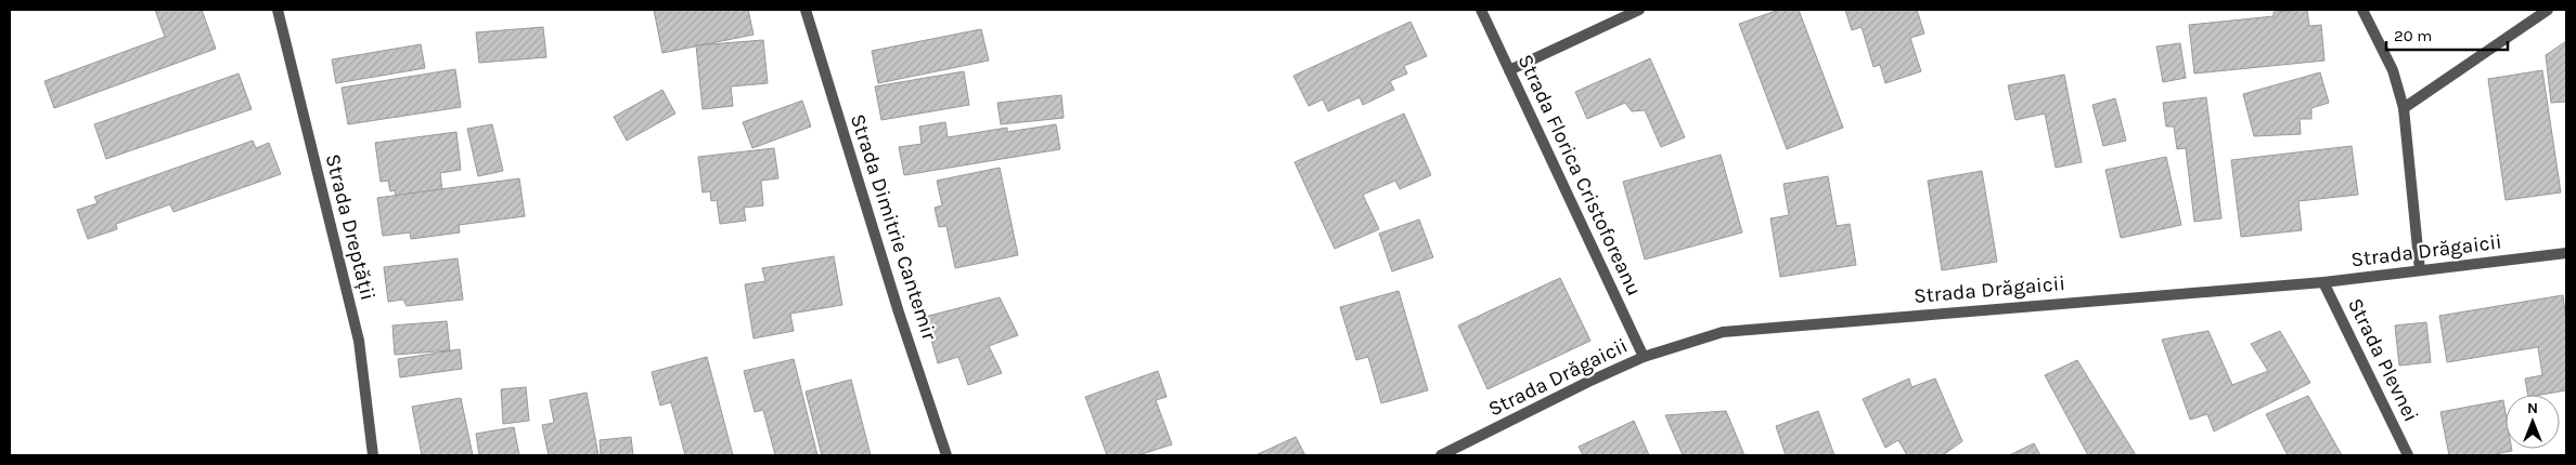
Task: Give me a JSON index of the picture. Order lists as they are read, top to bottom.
{
  "streets": {
    "street": [
      "Strada Florica Cristoforeanu",
      "Strada Dreptății",
      "Strada Dimitrie Cantemir",
      "Strada Drăgaicii",
      "Strada Plevnei"
    ]
  },
  "crossings": [
    ["Strada Florica Cristoforeanu", "Strada Drăgaicii"],
    ["Strada Drăgaicii", "Strada Plevnei"]
  ],
  "scale_bar": "20 m",
  "north": "top"
}
